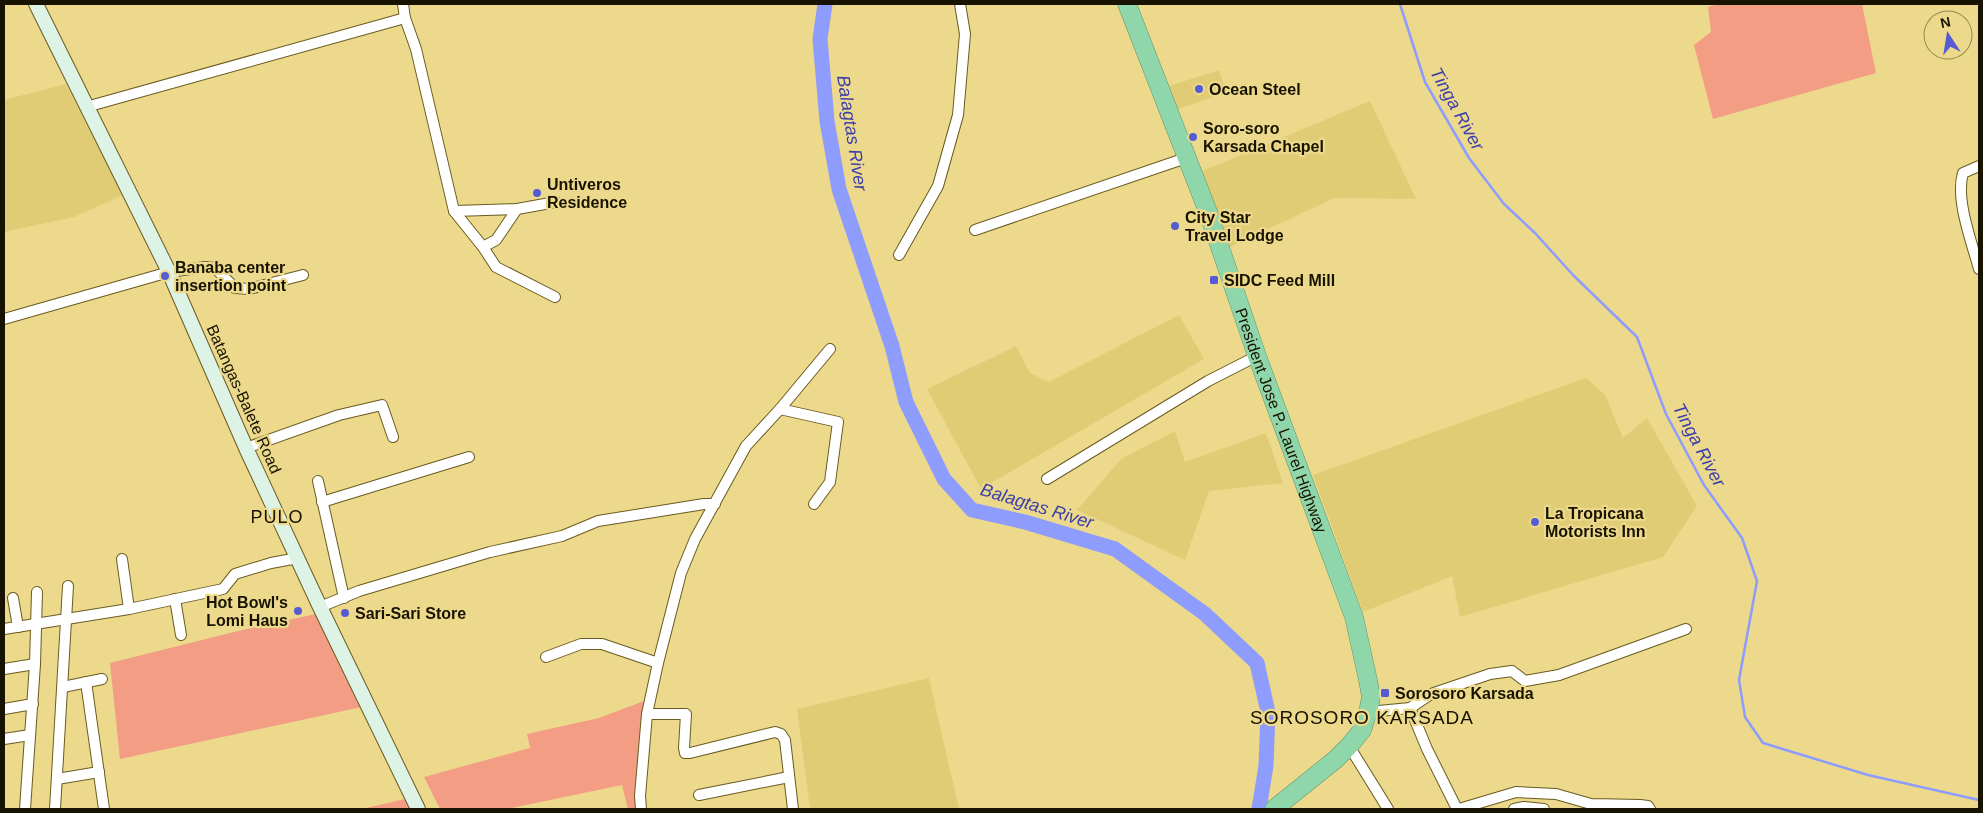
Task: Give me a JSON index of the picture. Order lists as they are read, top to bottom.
{
  "streets": {
    "highway": ["President Jose P. Laurel Highway"],
    "main road": ["Batangas-Balete Road"]
  },
  "districts": ["PULO", "SOROSORO KARSADA"],
  "water": ["Tinga River", "Balagtas River"],
  "places": {
    "other": [
      "Ocean Steel",
      "Soro-soro Karsada Chapel",
      "Untiveros Residence",
      "City Star Travel Lodge",
      "Banaba center insertion point",
      "La Tropicana Motorists Inn",
      "Hot Bowl's Lomi Haus",
      "Sari-Sari Store"
    ],
    "transit": ["SIDC Feed Mill", "Sorosoro Karsada"]
  },
  "north": "top"
}
